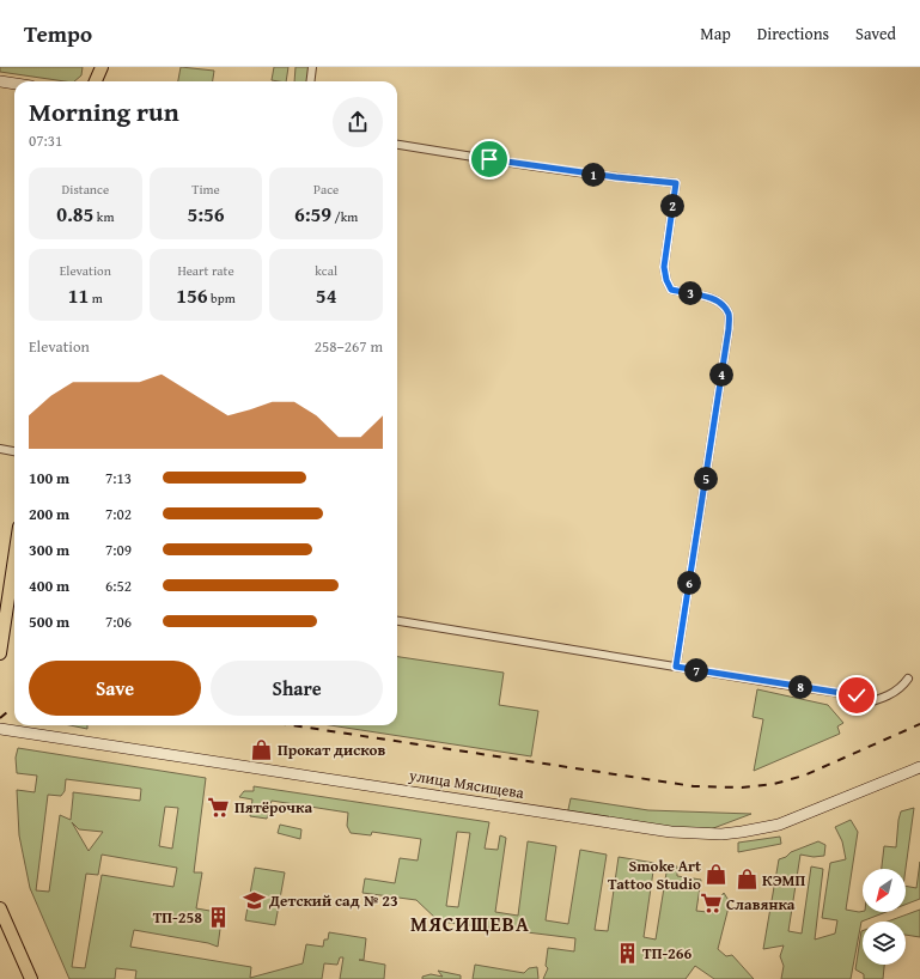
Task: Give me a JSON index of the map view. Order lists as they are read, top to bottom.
{
  "streets": {
    "main road": ["улица Мясищева"]
  },
  "districts": ["МЯСИЩЕВА"],
  "places": {
    "shop": ["Прокат дисков", "Smoke Art Tattoo Studio", "КЭМП"],
    "supermarket": ["Пятёрочка", "Славянка"],
    "school or university": ["Детский сад № 23"],
    "building": ["ТП-258", "ТП-266"]
  },
  "north": "bottom left",
  "page": {
    "header": "Tempo",
    "nav": ["Map", "Directions", "Saved"],
    "heading": ["Morning run", "07:31"],
    "pins": [
      "1",
      "2",
      "3",
      "4",
      "5",
      "6",
      "7",
      "8"
    ],
    "stats": [
      ["Distance", "0.85 km"],
      ["Time", "5:56"],
      ["Pace", "6:59 /km"],
      ["Elevation", "11 m"],
      ["Heart rate", "156 bpm"],
      ["kcal", "54"]
    ],
    "chart": ["Elevation", "258–267 m"],
    "list": [
      {
        "name": "100 m",
        "note": "7:13"
      },
      {
        "name": "200 m",
        "note": "7:02"
      },
      {
        "name": "300 m",
        "note": "7:09"
      },
      {
        "name": "400 m",
        "note": "6:52"
      },
      {
        "name": "500 m",
        "note": "7:06"
      }
    ],
    "buttons": ["Save", "Share"]
  }
}
